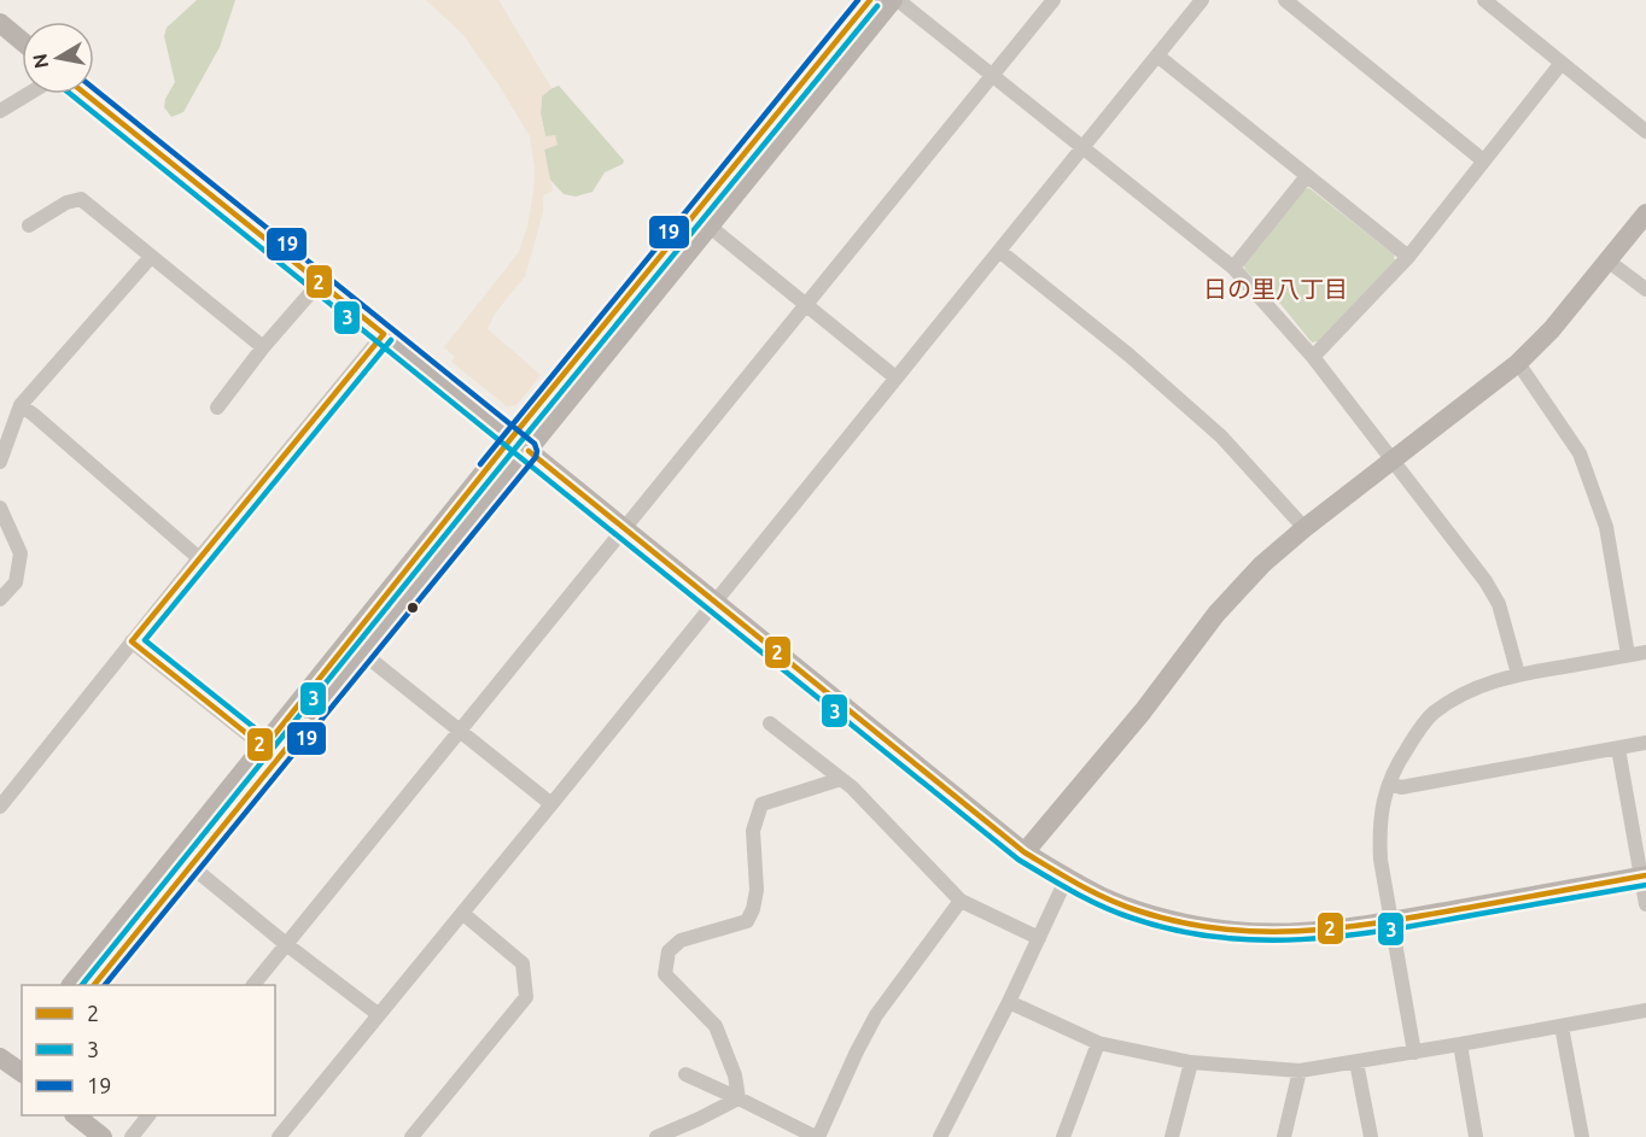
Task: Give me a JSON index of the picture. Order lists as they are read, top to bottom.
{
  "districts": ["日の里八丁目"],
  "lines": ["transit line 2", "transit line 19", "transit line 3"],
  "legend": ["2", "3", "19"],
  "north": "left"
}
